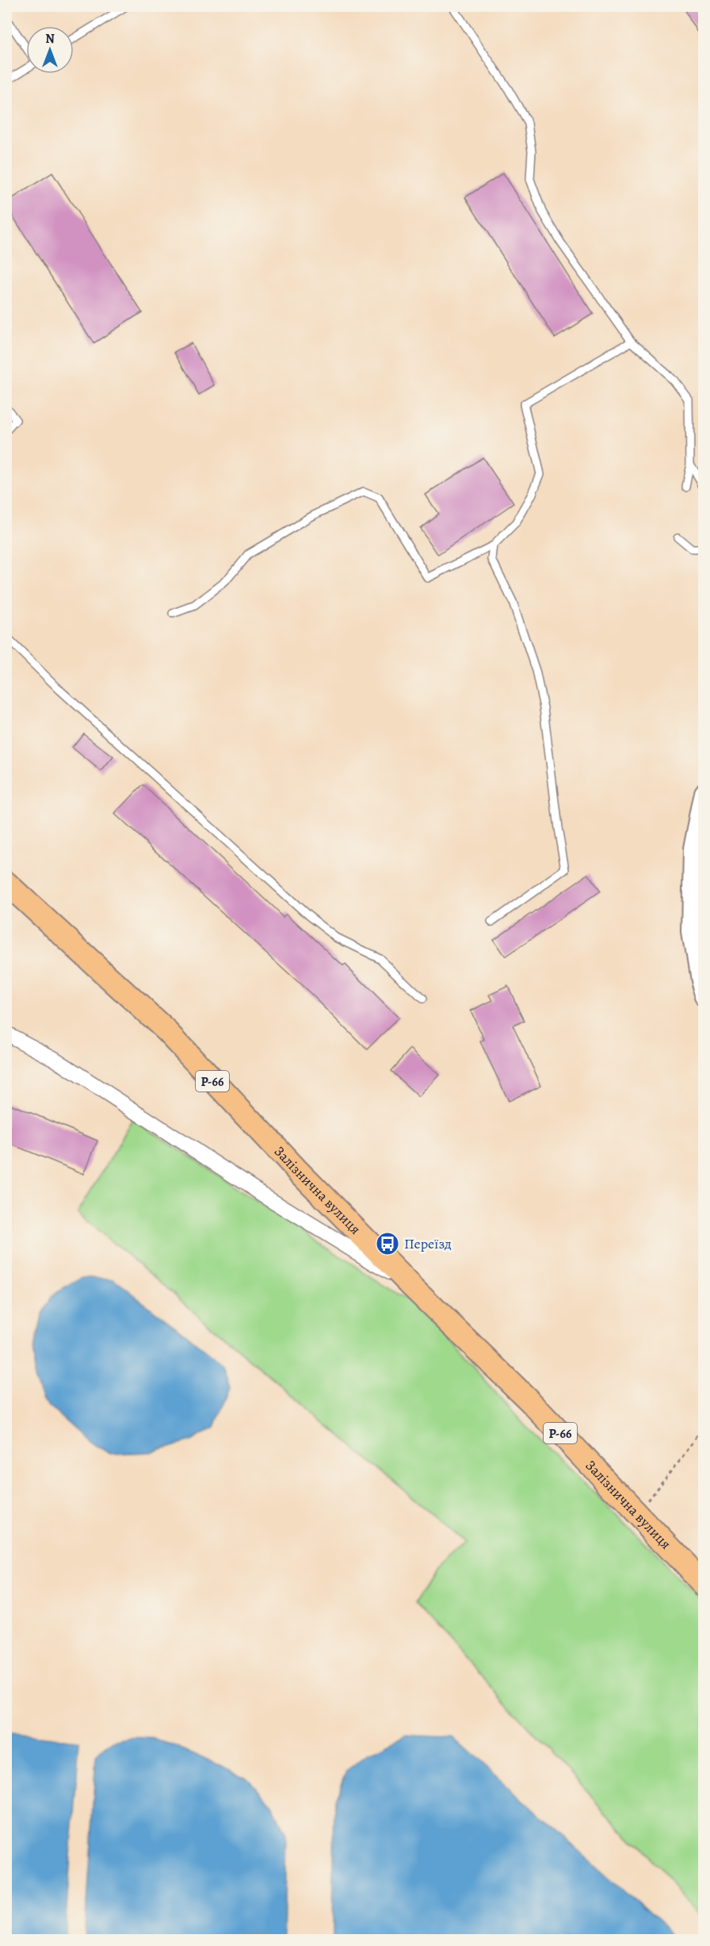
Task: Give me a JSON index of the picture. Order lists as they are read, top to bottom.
{
  "streets": {
    "main road": ["Р-66", "Залізнична вулиця"]
  },
  "places": {
    "bus stop": ["Переїзд"]
  },
  "north": "top"
}
